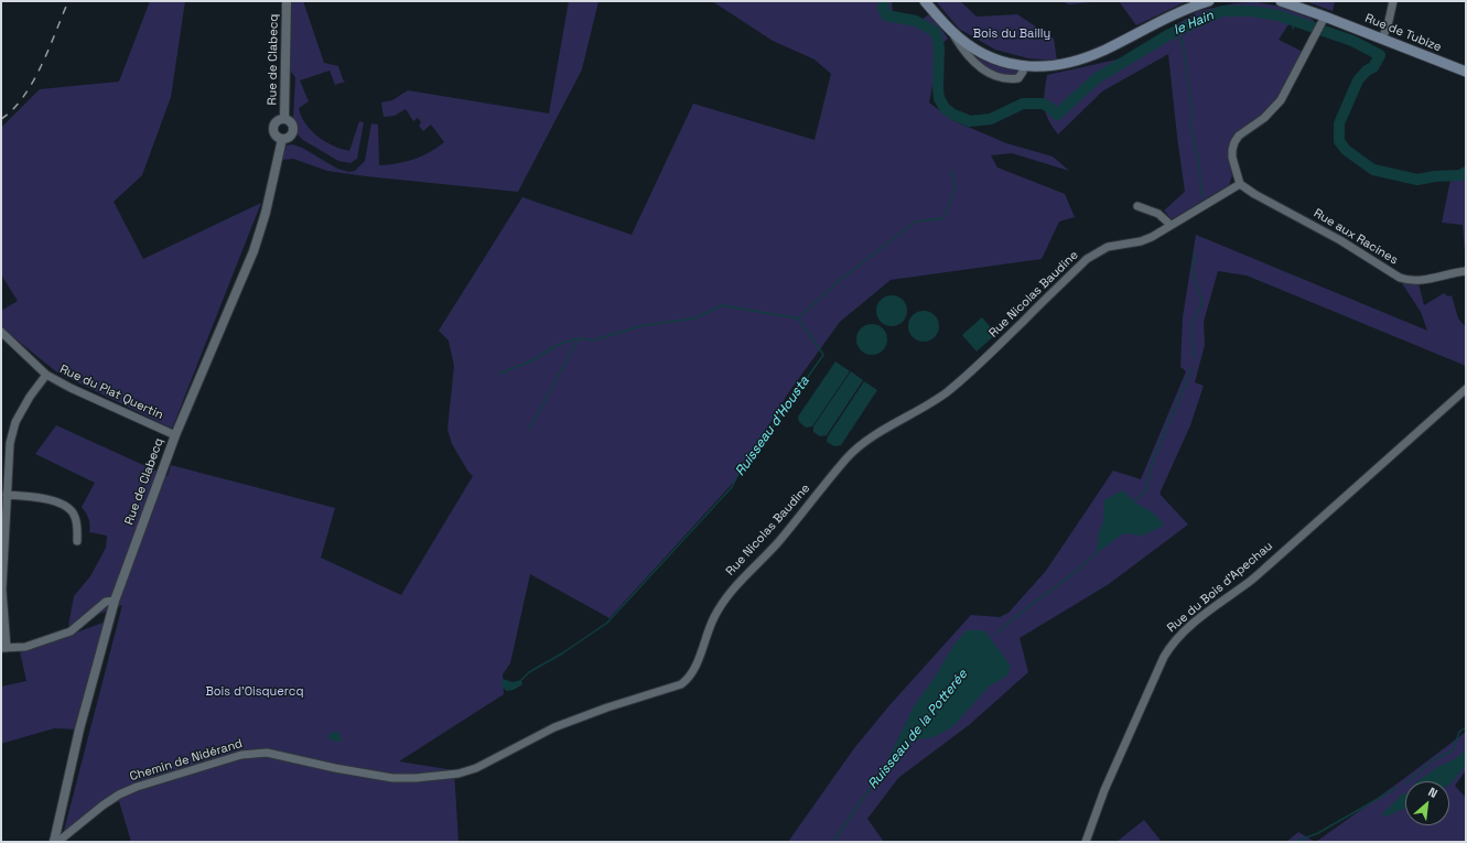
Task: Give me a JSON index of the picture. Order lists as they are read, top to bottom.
{
  "streets": {
    "main road": ["Rue de Tubize"],
    "street": [
      "Rue de Clabecq",
      "Rue aux Racines",
      "Rue Nicolas Baudine",
      "Rue du Plat Quertin",
      "Rue du Bois d'Apechau",
      "Chemin de Nidérand"
    ]
  },
  "crossings": [
    ["Rue de Clabecq", "Rue du Plat Quertin"],
    ["Rue de Clabecq", "Chemin de Nidérand"],
    ["Rue aux Racines", "Rue Nicolas Baudine"],
    ["Rue Nicolas Baudine", "Chemin de Nidérand"]
  ],
  "water": ["le Hain", "Ruisseau d'Housta", "Ruisseau de la Potterée"],
  "parks": ["Bois du Bailly", "Bois d'Oisquercq"],
  "north": "top right"
}
